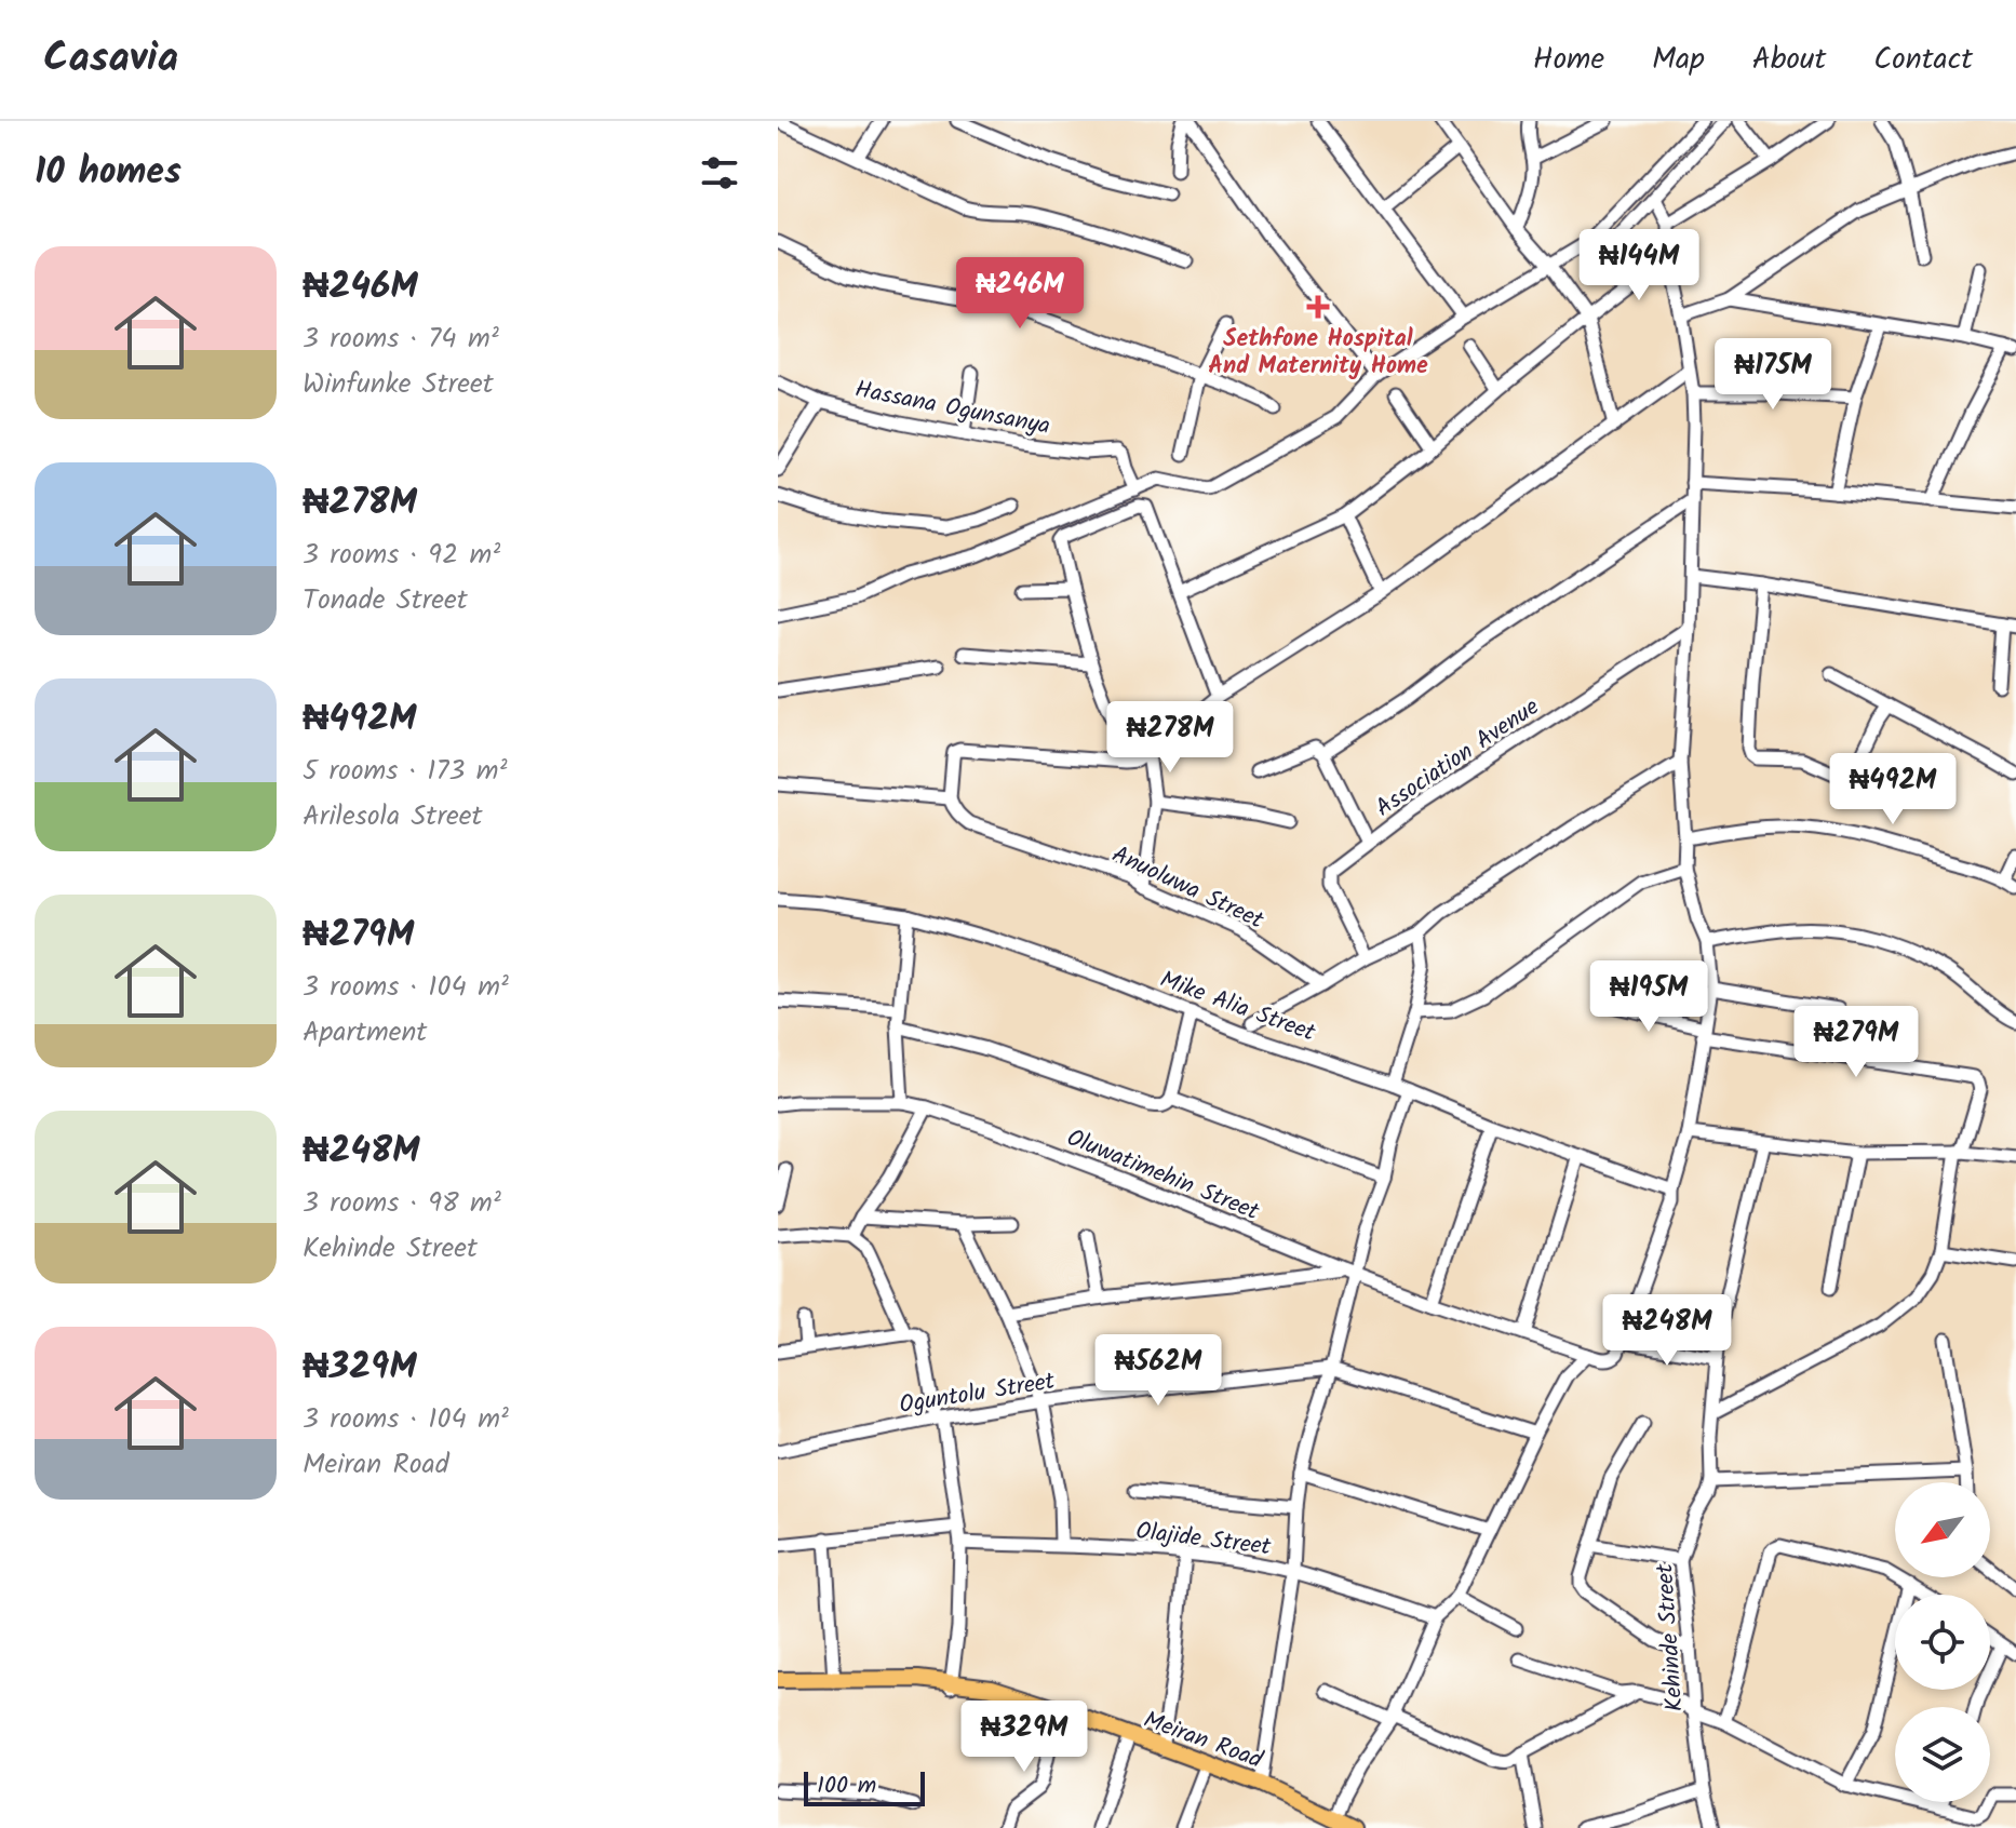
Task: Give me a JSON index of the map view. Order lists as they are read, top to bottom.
{
  "streets": {
    "main road": ["Meiran Road"],
    "street": [
      "Hassana Ogunsanya",
      "Association Avenue",
      "Anuoluwa Street",
      "Mike Alia Street",
      "Oluwatimehin Street",
      "Oguntolu Street",
      "Olajide Street",
      "Kehinde Street"
    ]
  },
  "places": {
    "health": ["Sethfone Hospital And Maternity Home"]
  },
  "scale_bar": "100 m",
  "north": "bottom left",
  "page": {
    "header": "Casavia",
    "nav": [
      "Home",
      "Map",
      "About",
      "Contact"
    ],
    "heading": "10 homes",
    "list": [
      {
        "name": "₦246M",
        "note": "3 rooms · 74 m² · Winfunke Street"
      },
      {
        "name": "₦278M",
        "note": "3 rooms · 92 m² · Tonade Street"
      },
      {
        "name": "₦492M",
        "note": "5 rooms · 173 m² · Arilesola Street"
      },
      {
        "name": "₦279M",
        "note": "3 rooms · 104 m² · Apartment"
      },
      {
        "name": "₦248M",
        "note": "3 rooms · 98 m² · Kehinde Street"
      },
      {
        "name": "₦329M",
        "note": "3 rooms · 104 m² · Meiran Road"
      }
    ],
    "price": [
      "₦144M",
      "₦246M",
      "₦175M",
      "₦278M",
      "₦492M",
      "₦195M",
      "₦279M",
      "₦248M",
      "₦562M",
      "₦329M"
    ],
    "scale": "100 m"
  }
}
